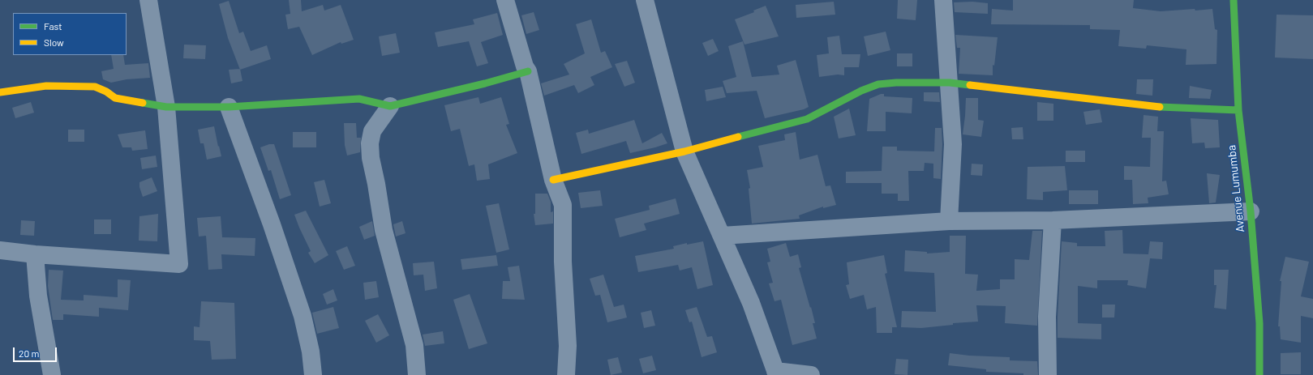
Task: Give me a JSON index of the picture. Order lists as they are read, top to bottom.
{
  "streets": {
    "street": ["Avenue Lumumba"]
  },
  "legend": ["Fast", "Slow"],
  "scale_bar": "20 m"
}
